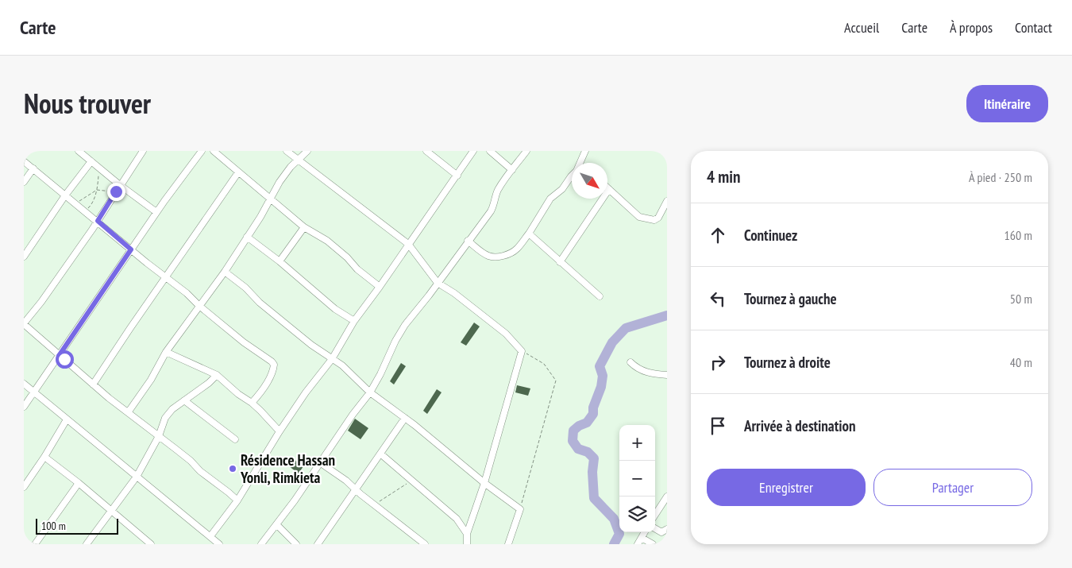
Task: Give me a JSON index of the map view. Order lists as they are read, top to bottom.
{
  "places": ["Résidence Hassan Yonli, Rimkieta"],
  "scale_bar": "100 m",
  "north": "bottom right",
  "page": {
    "header": "Carte",
    "nav": [
      "Accueil",
      "Carte",
      "À propos",
      "Contact"
    ],
    "title": "Nous trouver",
    "buttons": [
      "Itinéraire",
      ["Enregistrer", "Partager"]
    ],
    "heading": ["4 min", "À pied · 250 m"],
    "list": [
      ["Continuez", "160 m"],
      ["Tournez à gauche", "50 m"],
      ["Tournez à droite", "40 m"],
      "Arrivée à destination"
    ],
    "map_buttons": ["+", "−"],
    "scale": "100 m"
  }
}
